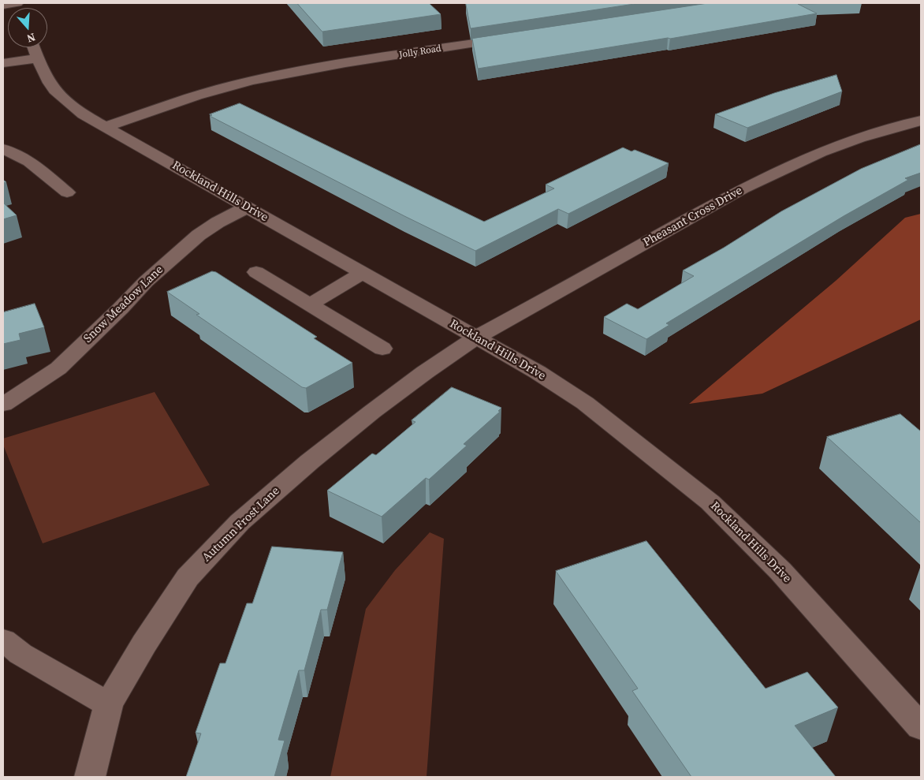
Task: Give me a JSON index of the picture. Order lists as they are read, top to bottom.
{
  "streets": {
    "street": [
      "Jolly Road",
      "Rockland Hills Drive",
      "Pheasant Cross Drive",
      "Snow Meadow Lane",
      "Autumn Frost Lane"
    ]
  },
  "crossings": [
    ["Jolly Road", "Rockland Hills Drive"],
    ["Rockland Hills Drive", "Pheasant Cross Drive"],
    ["Rockland Hills Drive", "Snow Meadow Lane"],
    ["Rockland Hills Drive", "Autumn Frost Lane"],
    ["Pheasant Cross Drive", "Autumn Frost Lane"]
  ],
  "north": "bottom"
}
